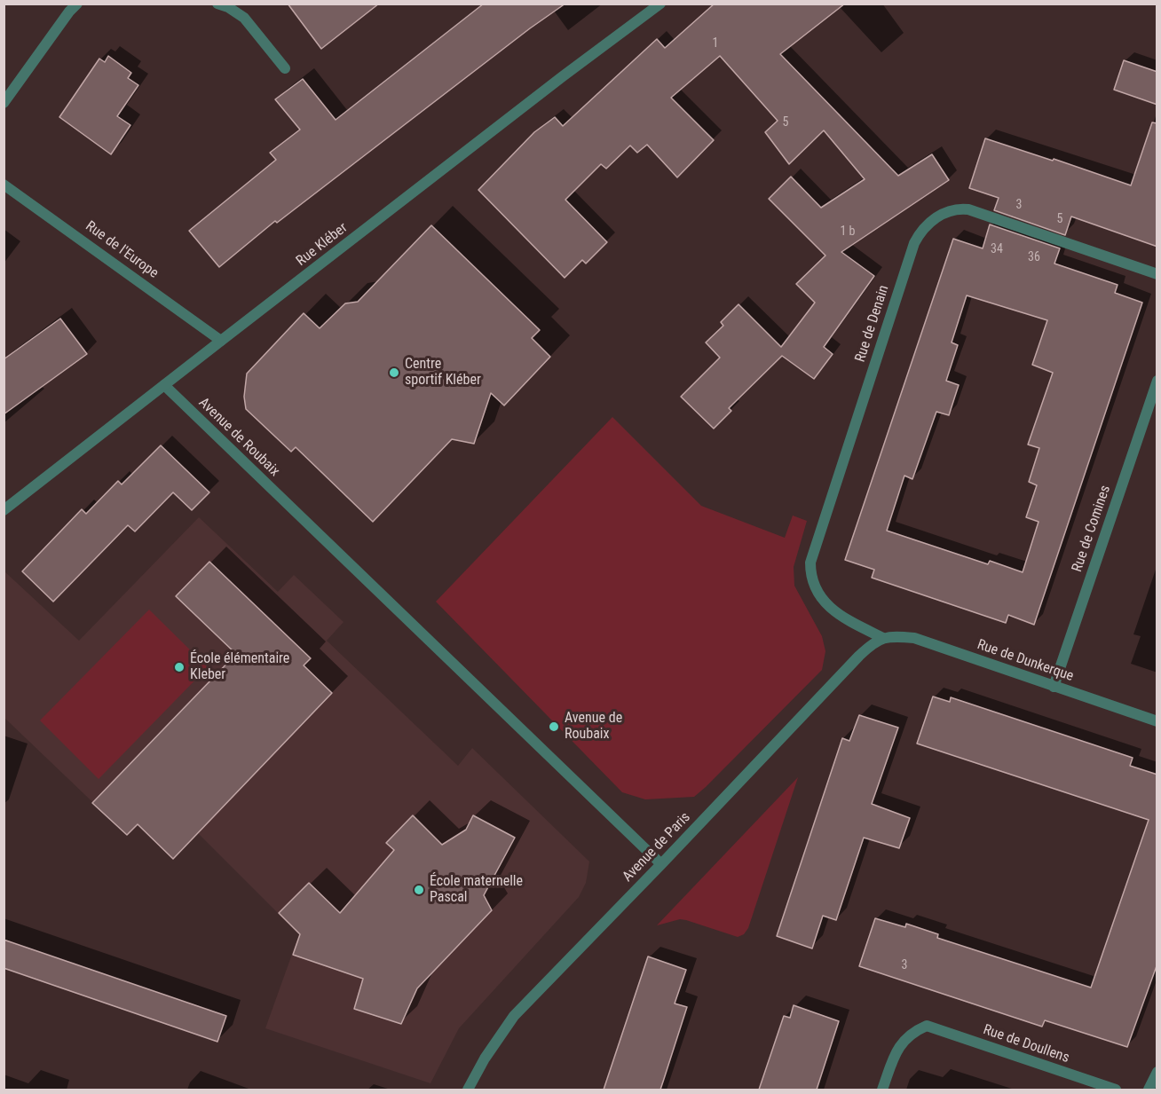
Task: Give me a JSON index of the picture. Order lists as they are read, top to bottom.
{
  "streets": {
    "street": [
      "Rue Kléber",
      "Rue de l'Europe",
      "Rue de Denain",
      "Avenue de Roubaix",
      "Rue de Comines",
      "Rue de Dunkerque",
      "Avenue de Paris",
      "Rue de Doullens"
    ]
  },
  "crossings": [
    ["Rue Kléber", "Rue de l'Europe"],
    ["Rue Kléber", "Avenue de Roubaix"],
    ["Rue de Denain", "Rue de Dunkerque"],
    ["Rue de Denain", "Avenue de Paris"],
    ["Avenue de Roubaix", "Avenue de Paris"],
    ["Rue de Comines", "Rue de Dunkerque"],
    ["Rue de Dunkerque", "Avenue de Paris"]
  ],
  "places": [
    "Centre sportif Kléber",
    "École élémentaire Kleber",
    "Avenue de Roubaix",
    "École maternelle Pascal"
  ],
  "house_numbers": [
    "1",
    "5",
    "3",
    "5",
    "1 b",
    "34",
    "36",
    "3"
  ]
}
